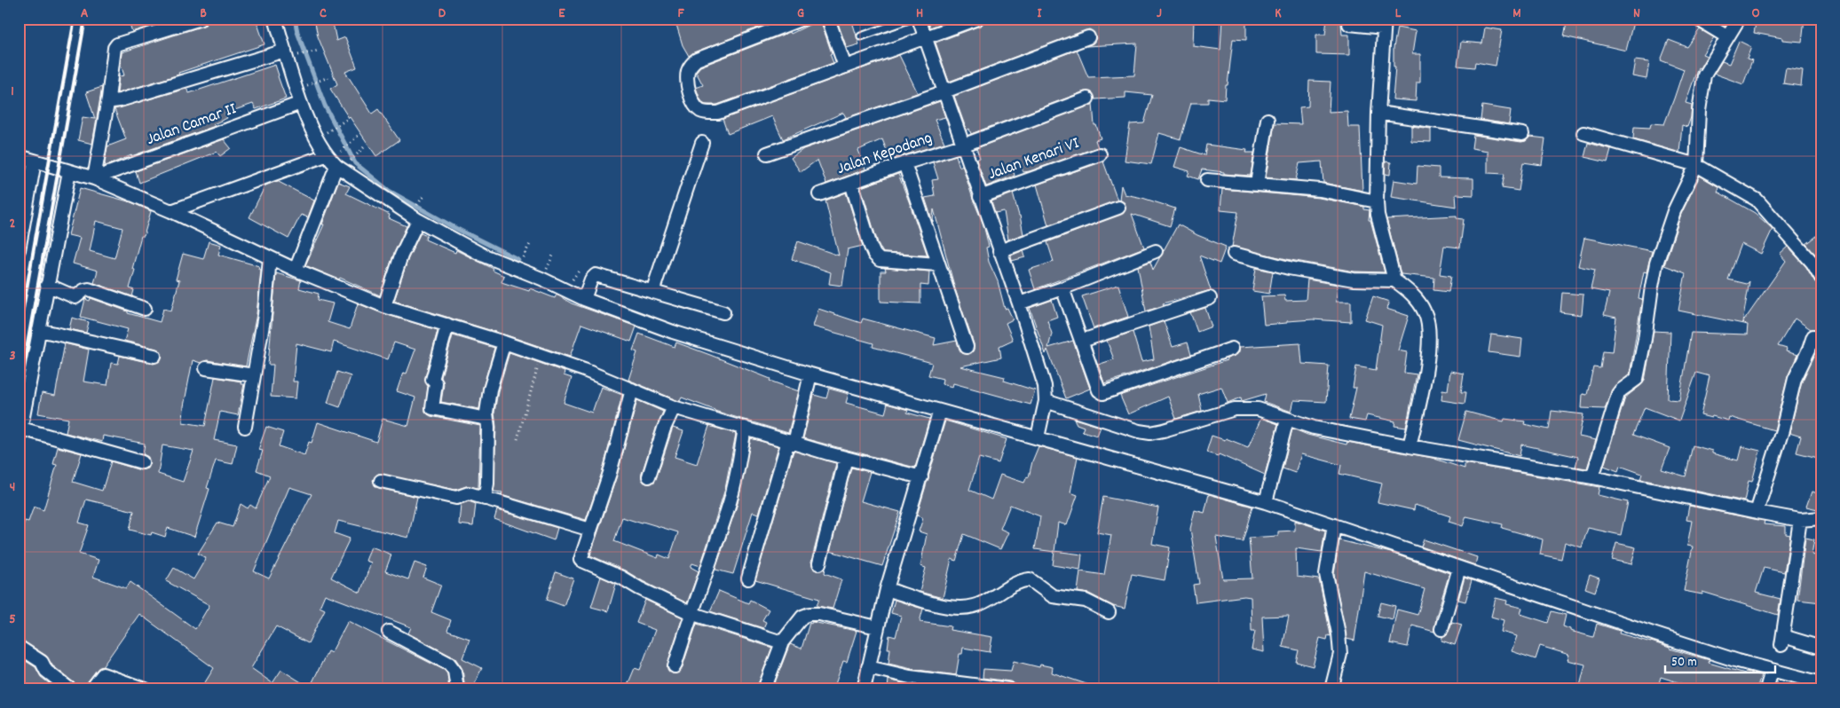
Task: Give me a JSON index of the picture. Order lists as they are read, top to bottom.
{
  "streets": {
    "street": ["Jalan Camar II", "Jalan Kepodang", "Jalan Kenari VI"]
  },
  "scale_bar": "50 m",
  "grid": {
    "columns": [
      "A",
      "B",
      "C",
      "D",
      "E",
      "F",
      "G",
      "H",
      "I",
      "J",
      "K",
      "L",
      "M",
      "N",
      "O"
    ],
    "rows": [
      "1",
      "2",
      "3",
      "4",
      "5"
    ]
  }
}
